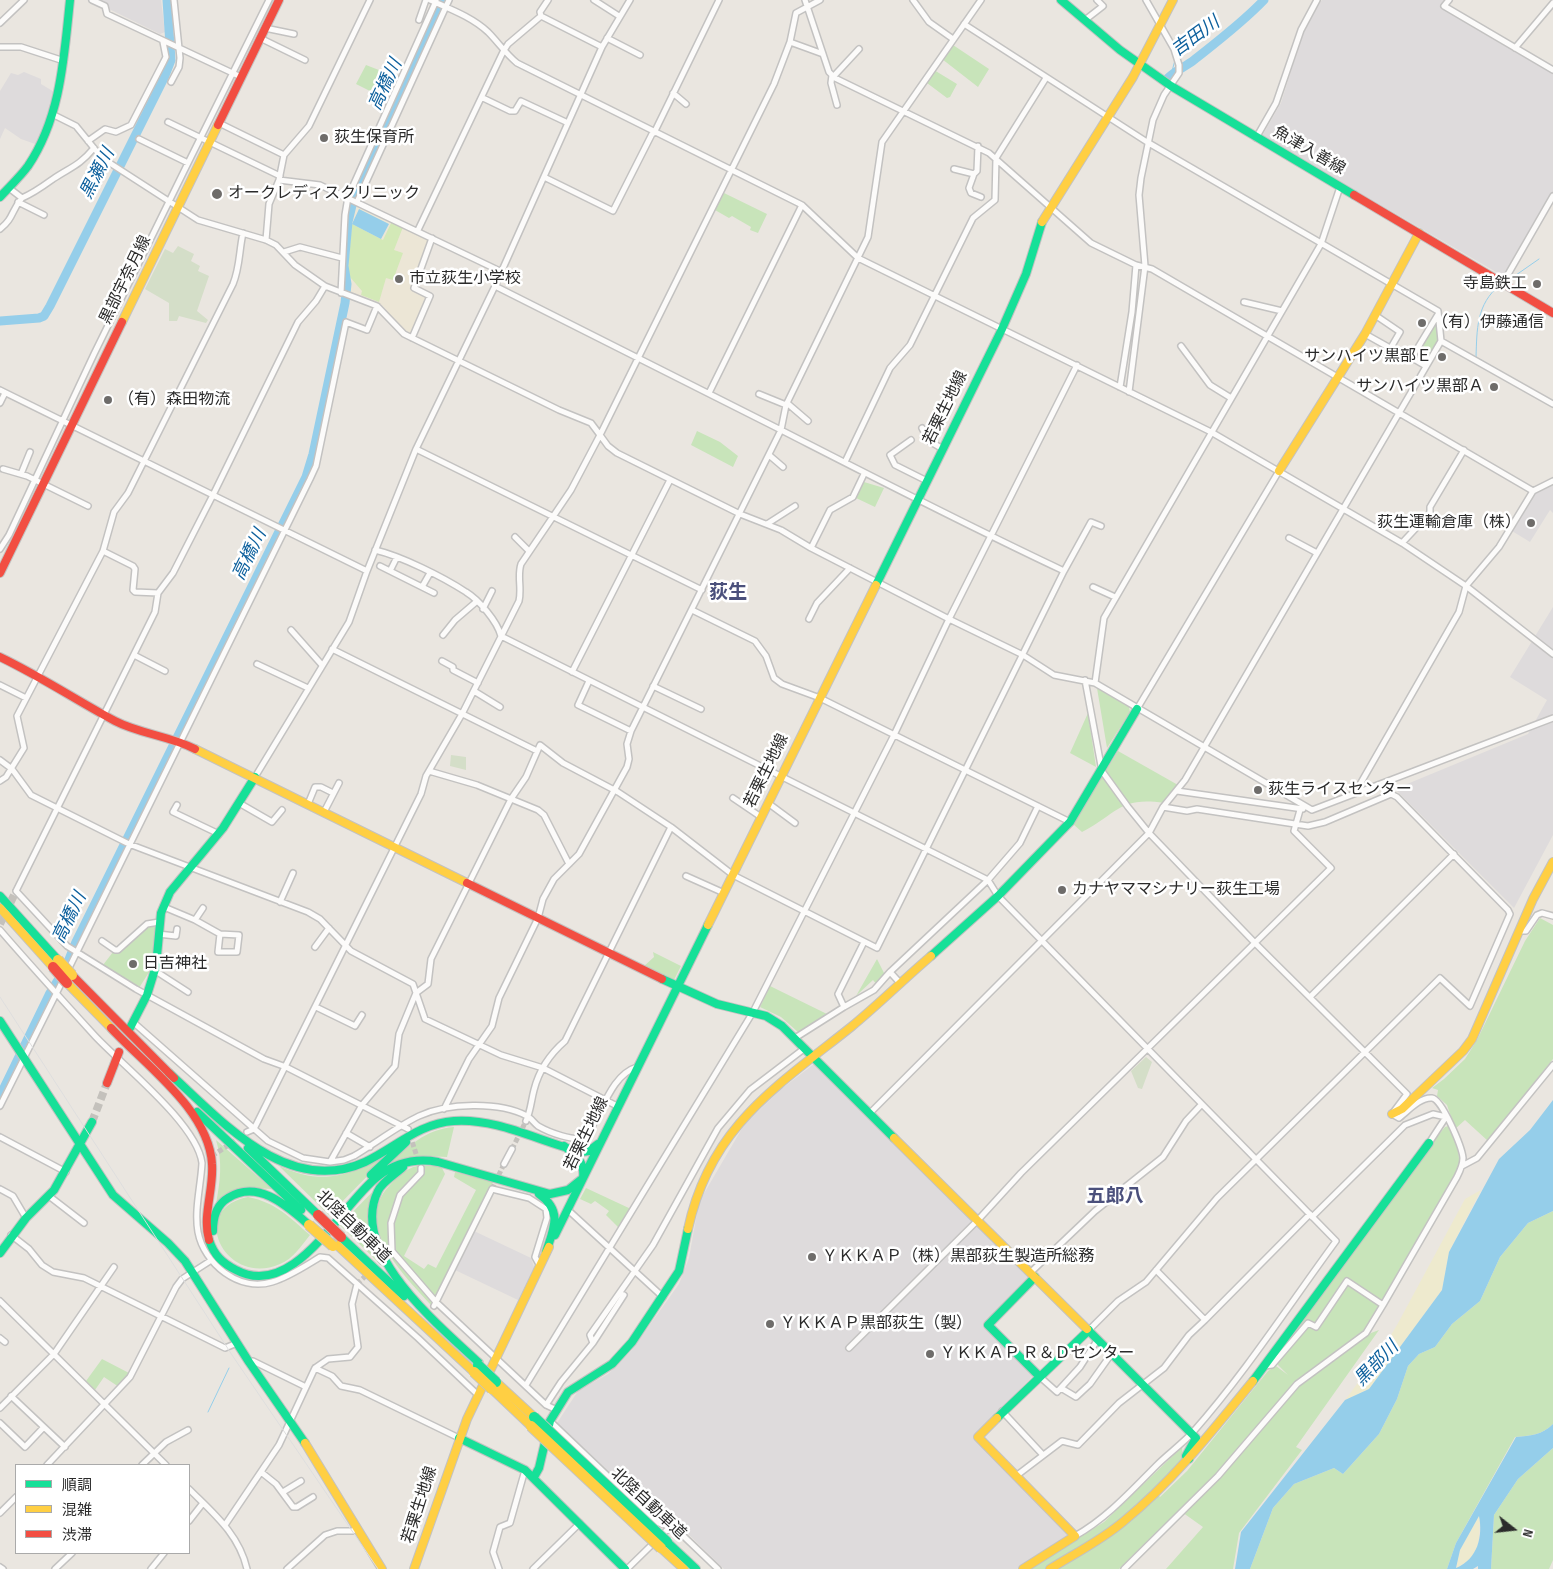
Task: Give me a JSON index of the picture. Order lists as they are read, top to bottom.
{
  "streets": {
    "main road": [
      "魚津入善線",
      "黒部宇奈月線",
      "若栗生地線",
      "北陸自動車道"
    ]
  },
  "crossings": [
    ["魚津入善線", "若栗生地線"]
  ],
  "districts": ["荻生", "五郎八"],
  "water": [
    "吉田川",
    "高橋川",
    "黒瀬川",
    "黒部川"
  ],
  "places": [
    "荻生保育所",
    "オークレディスクリニック",
    "市立荻生小学校",
    "寺島鉄工",
    "（有）伊藤通信",
    "サンハイツ黒部Ｅ",
    "サンハイツ黒部Ａ",
    "（有）森田物流",
    "荻生運輸倉庫（株）",
    "荻生ライスセンター",
    "カナヤママシナリー荻生工場",
    "日吉神社",
    "ＹＫＫＡＰ（株）黒部荻生製造所総務",
    "ＹＫＫＡＰ黒部荻生（製）",
    "ＹＫＫＡＰ Ｒ＆Ｄセンター"
  ],
  "legend": ["順調", "混雑", "渋滞"],
  "north": "right"
}
